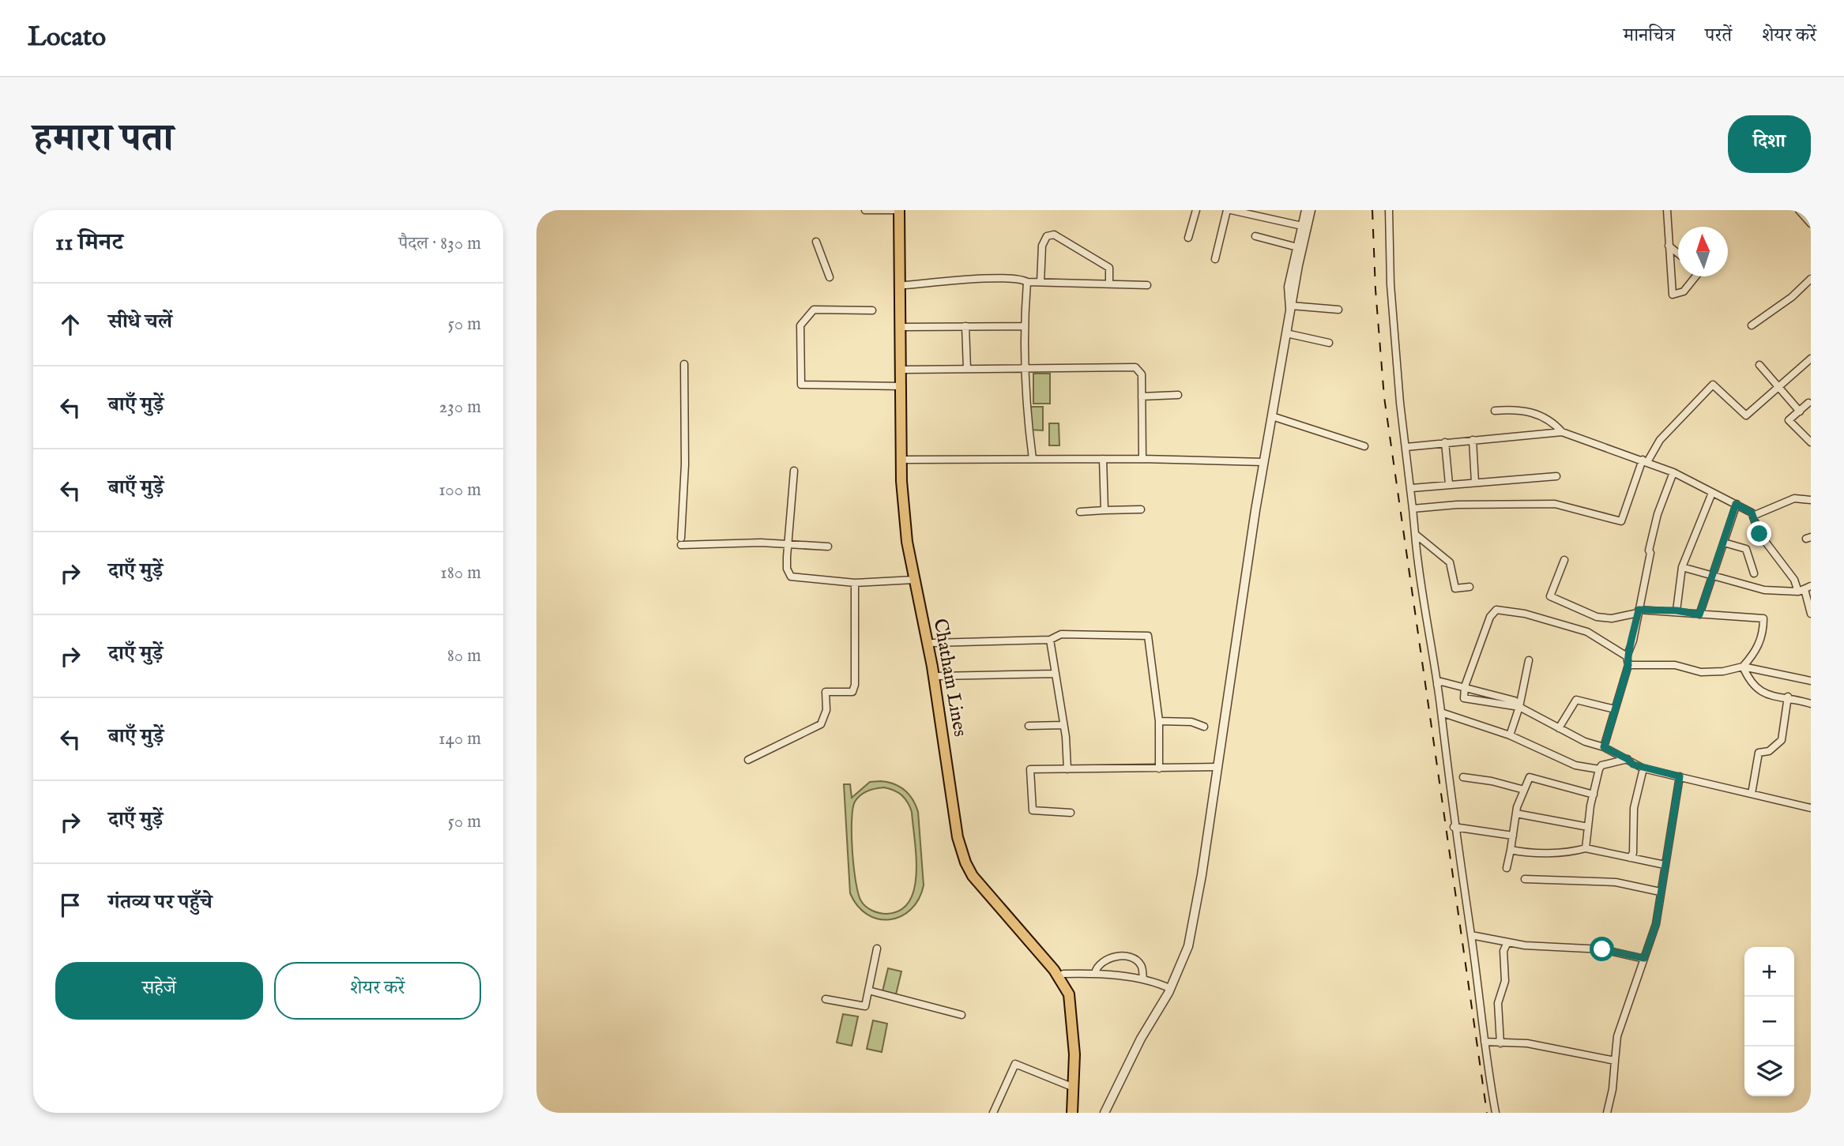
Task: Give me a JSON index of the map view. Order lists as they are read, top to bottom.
{
  "streets": {
    "highway": ["Chatham Lines"]
  },
  "north": "top",
  "page": {
    "header": "Locato",
    "nav": ["मानचित्र", "परतें", "शेयर करें"],
    "title": "हमारा पता",
    "buttons": [
      "दिशा",
      ["सहेजें", "शेयर करें"]
    ],
    "heading": ["11 मिनट", "पैदल · 830 m"],
    "list": [
      ["सीधे चलें", "50 m"],
      ["बाएँ मुड़ें", "230 m"],
      ["बाएँ मुड़ें", "100 m"],
      ["दाएँ मुड़ें", "180 m"],
      ["दाएँ मुड़ें", "80 m"],
      ["बाएँ मुड़ें", "140 m"],
      ["दाएँ मुड़ें", "50 m"],
      "गंतव्य पर पहुँचे"
    ],
    "map_buttons": ["+", "−"]
  }
}
